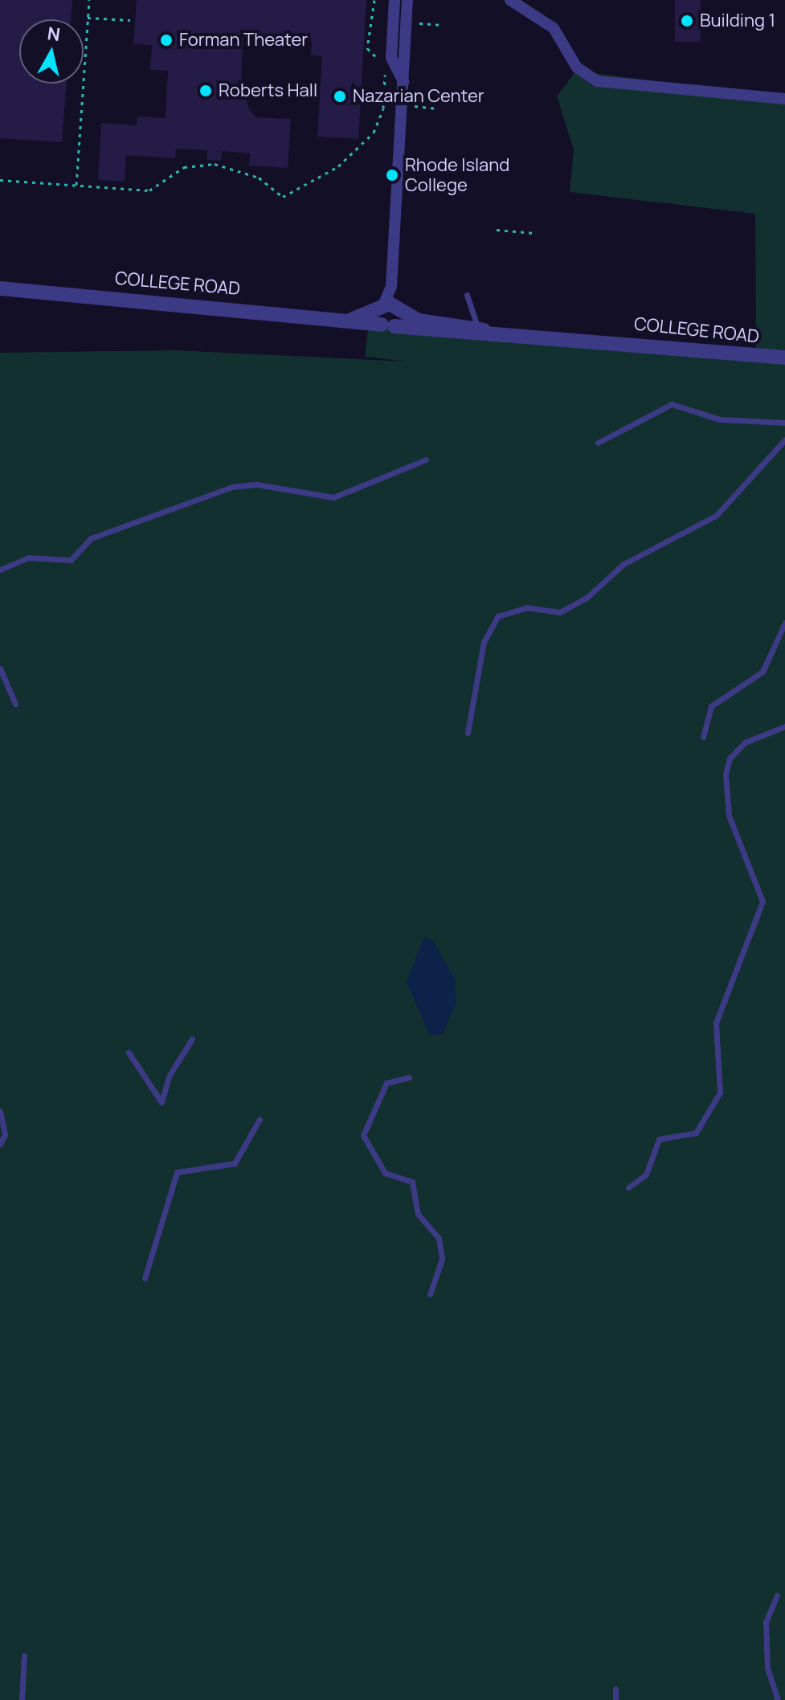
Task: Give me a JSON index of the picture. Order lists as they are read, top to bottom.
{
  "streets": {
    "street": ["COLLEGE ROAD"]
  },
  "places": [
    "Building 1",
    "Forman Theater",
    "Roberts Hall",
    "Nazarian Center",
    "Rhode Island College"
  ],
  "north": "top"
}
